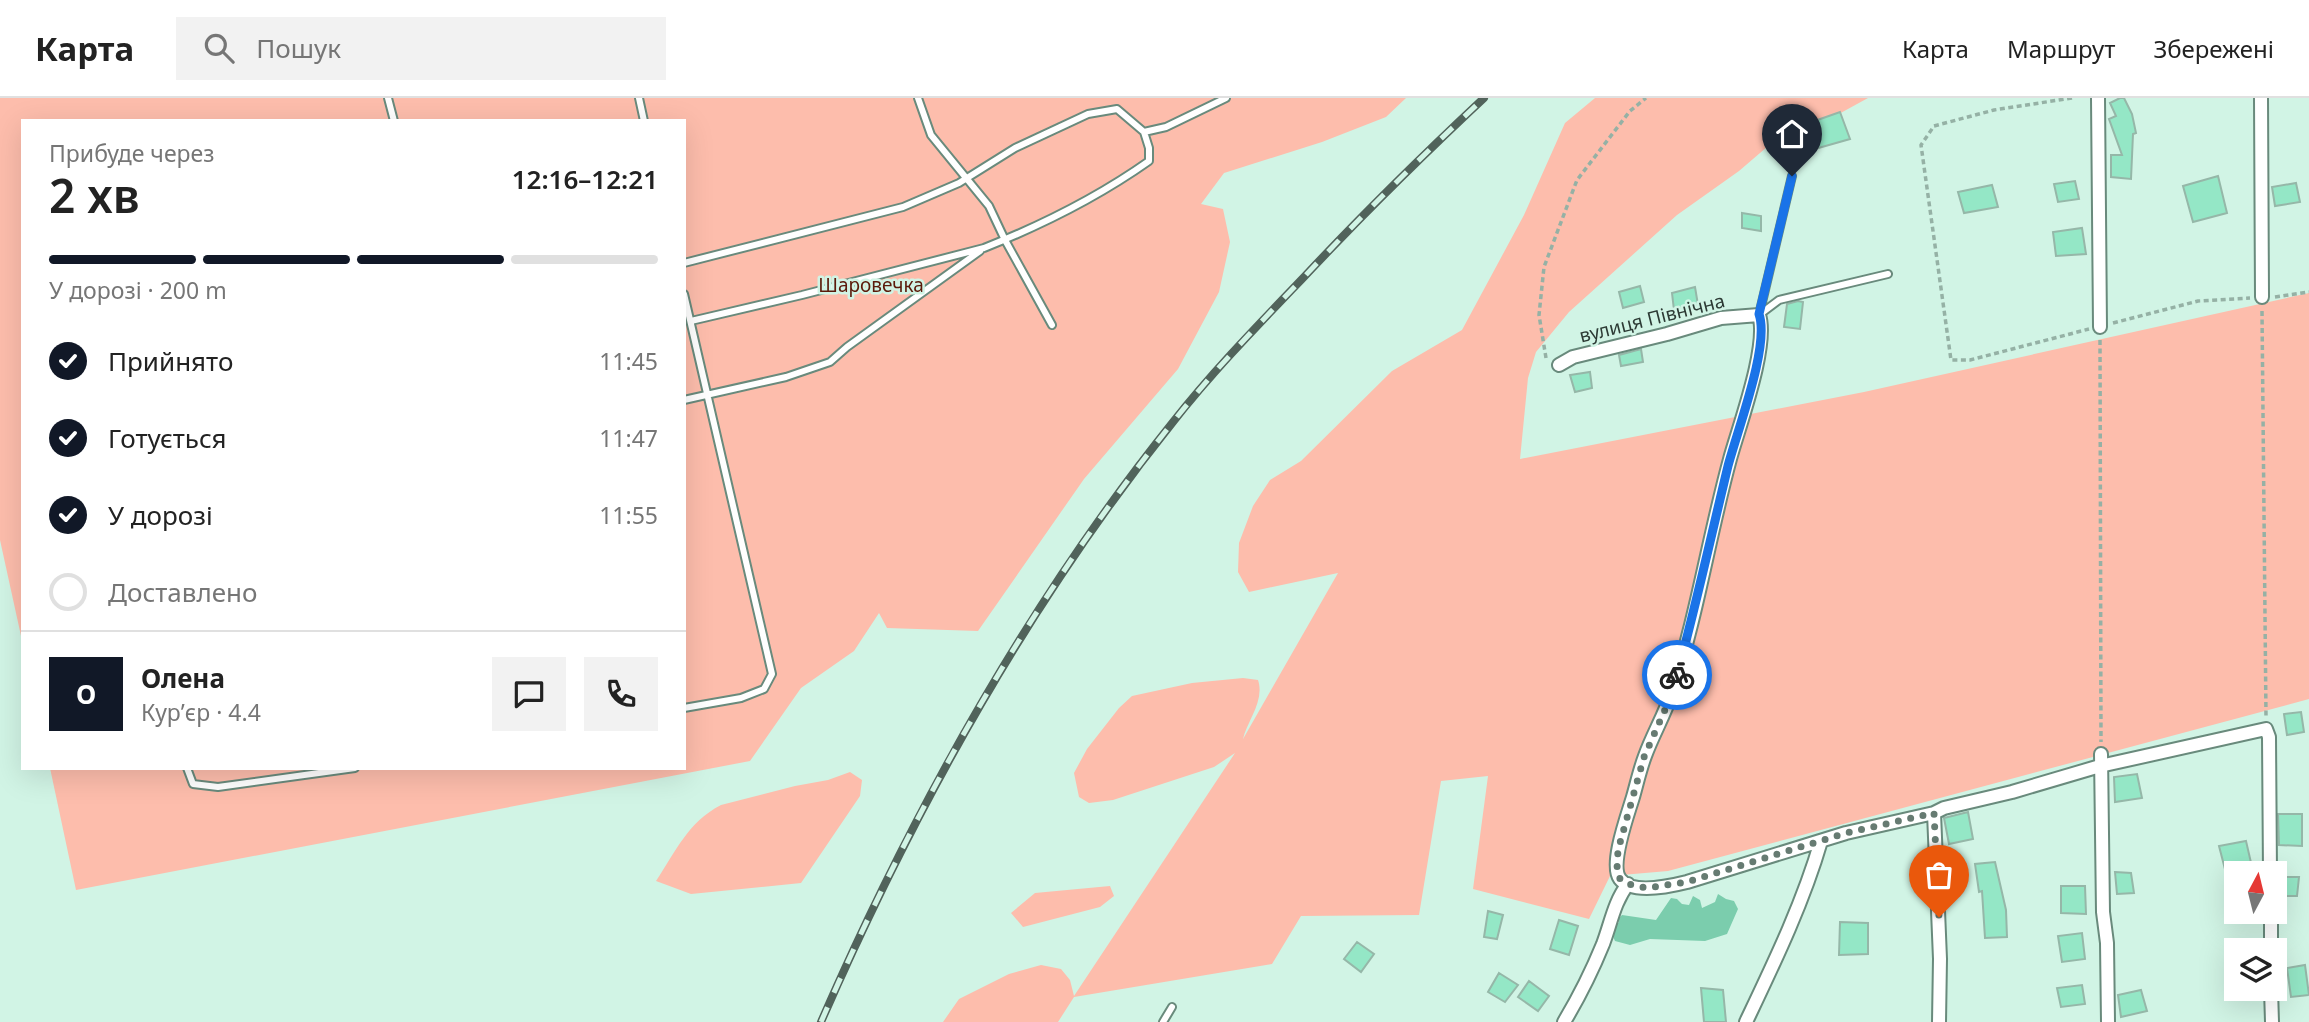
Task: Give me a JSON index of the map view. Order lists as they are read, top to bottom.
{
  "streets": {
    "street": ["вулиця Північна"]
  },
  "parks": ["Шаровечка"],
  "north": "top",
  "page": {
    "header": "Карта",
    "search": "Пошук",
    "nav": ["Карта", "Маршрут", "Збережені"],
    "heading": ["2 хв", "Прибуде через", "12:16–12:21"],
    "panel": ["Олена", "Кур’єр · 4.4"],
    "bar": "У дорозі · 200 m",
    "list": [
      ["Прийнято", "11:45"],
      ["Готується", "11:47"],
      ["У дорозі", "11:55"],
      "Доставлено"
    ],
    "round": "О"
  }
}
